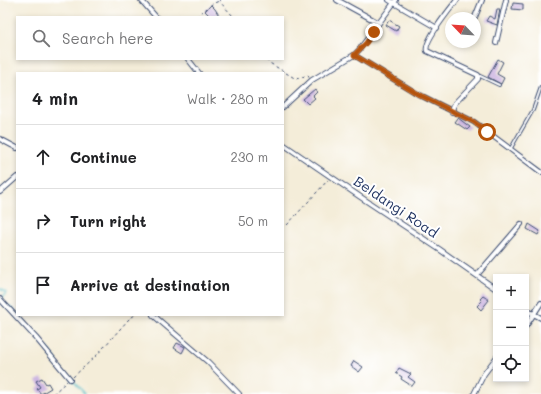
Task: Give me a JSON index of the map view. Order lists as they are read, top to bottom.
{
  "streets": {
    "street": ["Beldangi Road"]
  },
  "north": "top left",
  "page": {
    "search": "Search here",
    "heading": ["4 min", "Walk · 280 m"],
    "list": [
      ["Continue", "230 m"],
      ["Turn right", "50 m"],
      "Arrive at destination"
    ],
    "map_buttons": ["+", "−"]
  }
}
